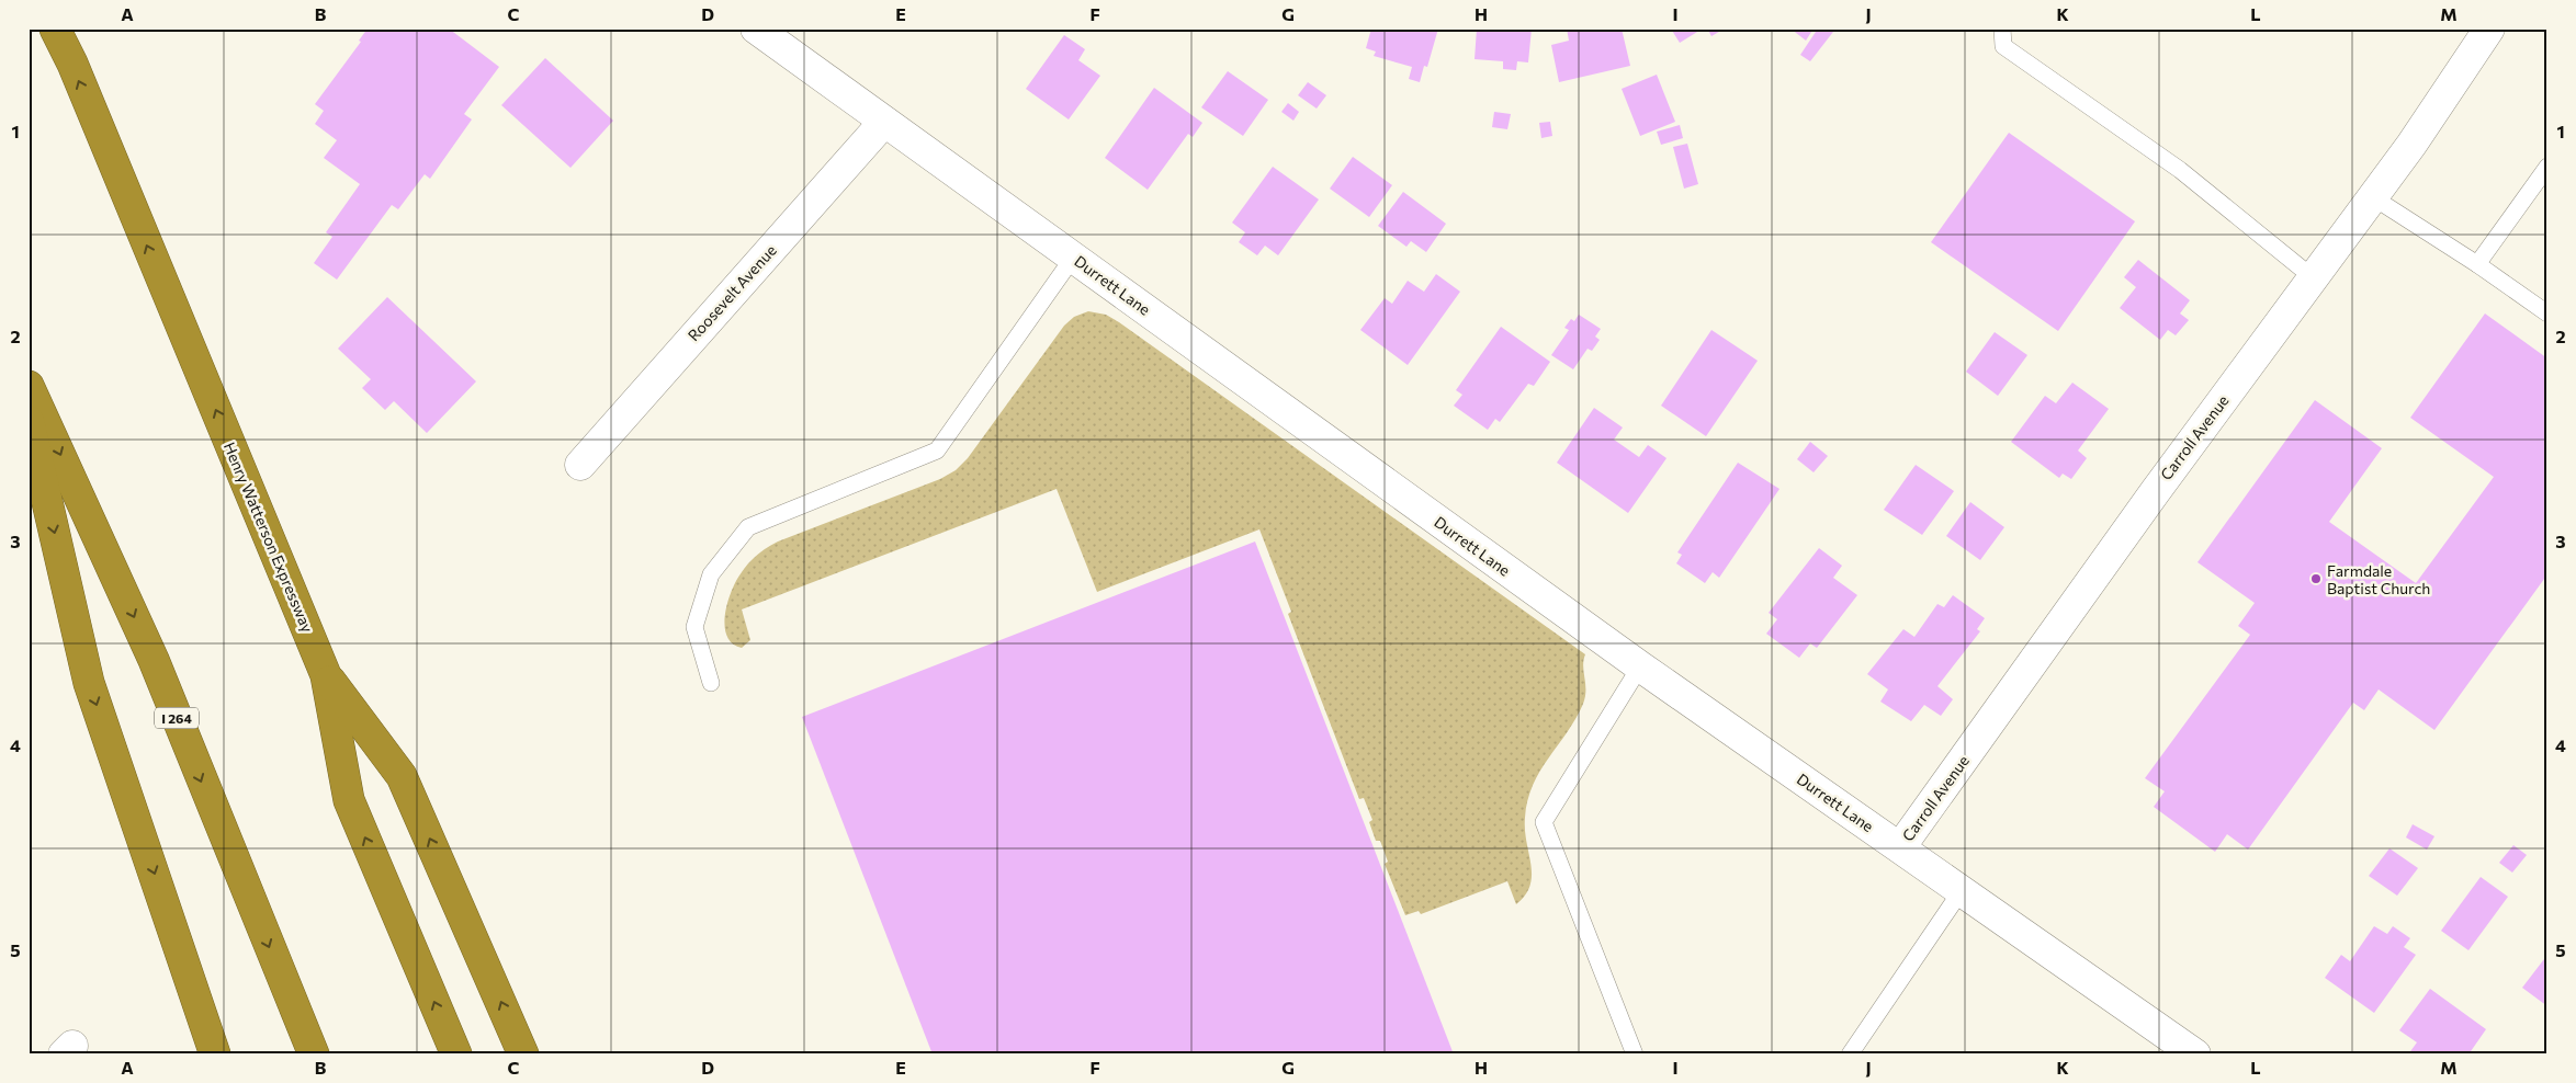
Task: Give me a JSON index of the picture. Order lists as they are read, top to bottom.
{
  "streets": {
    "highway": ["Henry Watterson Expressway", "I 264"],
    "street": ["Durrett Lane", "Roosevelt Avenue", "Carroll Avenue"]
  },
  "crossings": [
    ["Durrett Lane", "Roosevelt Avenue"],
    ["Durrett Lane", "Carroll Avenue"]
  ],
  "places": ["Farmdale Baptist Church"],
  "grid": {
    "columns": [
      "A",
      "B",
      "C",
      "D",
      "E",
      "F",
      "G",
      "H",
      "I",
      "J",
      "K",
      "L",
      "M"
    ],
    "rows": [
      "1",
      "2",
      "3",
      "4",
      "5"
    ]
  }
}
